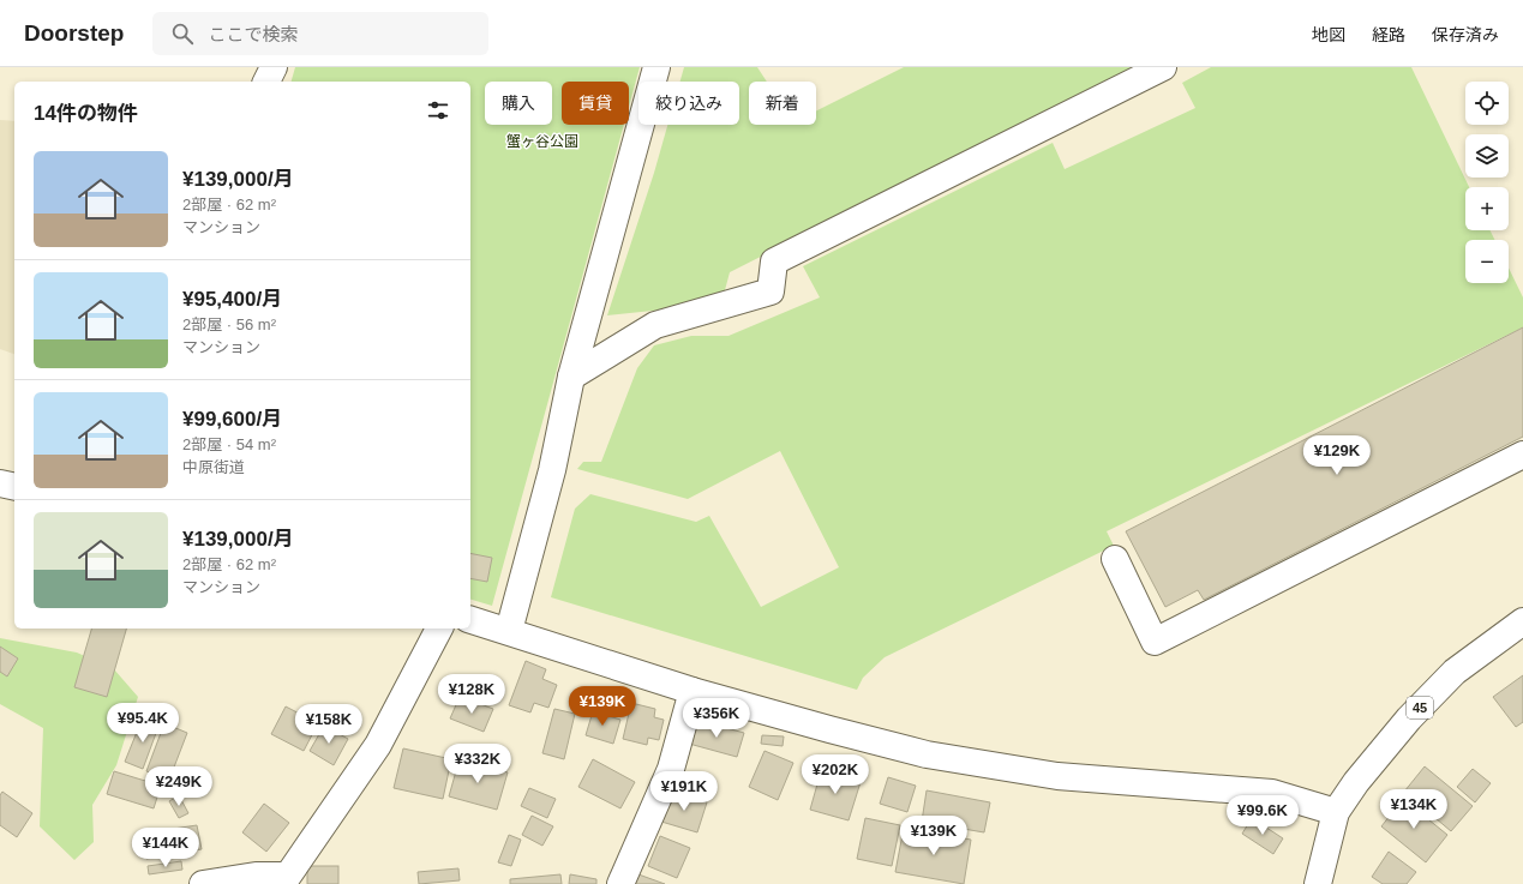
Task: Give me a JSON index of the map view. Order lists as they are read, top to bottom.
{
  "streets": {
    "street": ["45"]
  },
  "parks": ["蟹ヶ谷公園"],
  "page": {
    "header": "Doorstep",
    "search": "ここで検索",
    "nav": ["地図", "経路", "保存済み"],
    "map_buttons": ["+", "−"],
    "chip": [
      "購入",
      "賃貸",
      "絞り込み",
      "新着"
    ],
    "heading": "14件の物件",
    "list": [
      {
        "name": "¥139,000/月",
        "note": "2部屋 · 62 m² · マンション"
      },
      {
        "name": "¥95,400/月",
        "note": "2部屋 · 56 m² · マンション"
      },
      {
        "name": "¥99,600/月",
        "note": "2部屋 · 54 m² · 中原街道"
      },
      {
        "name": "¥139,000/月",
        "note": "2部屋 · 62 m² · マンション"
      }
    ],
    "price": [
      "¥129K",
      "¥128K",
      "¥139K",
      "¥356K",
      "¥95.4K",
      "¥158K",
      "¥332K",
      "¥202K",
      "¥249K",
      "¥191K",
      "¥134K",
      "¥99.6K",
      "¥139K",
      "¥144K"
    ]
  }
}
